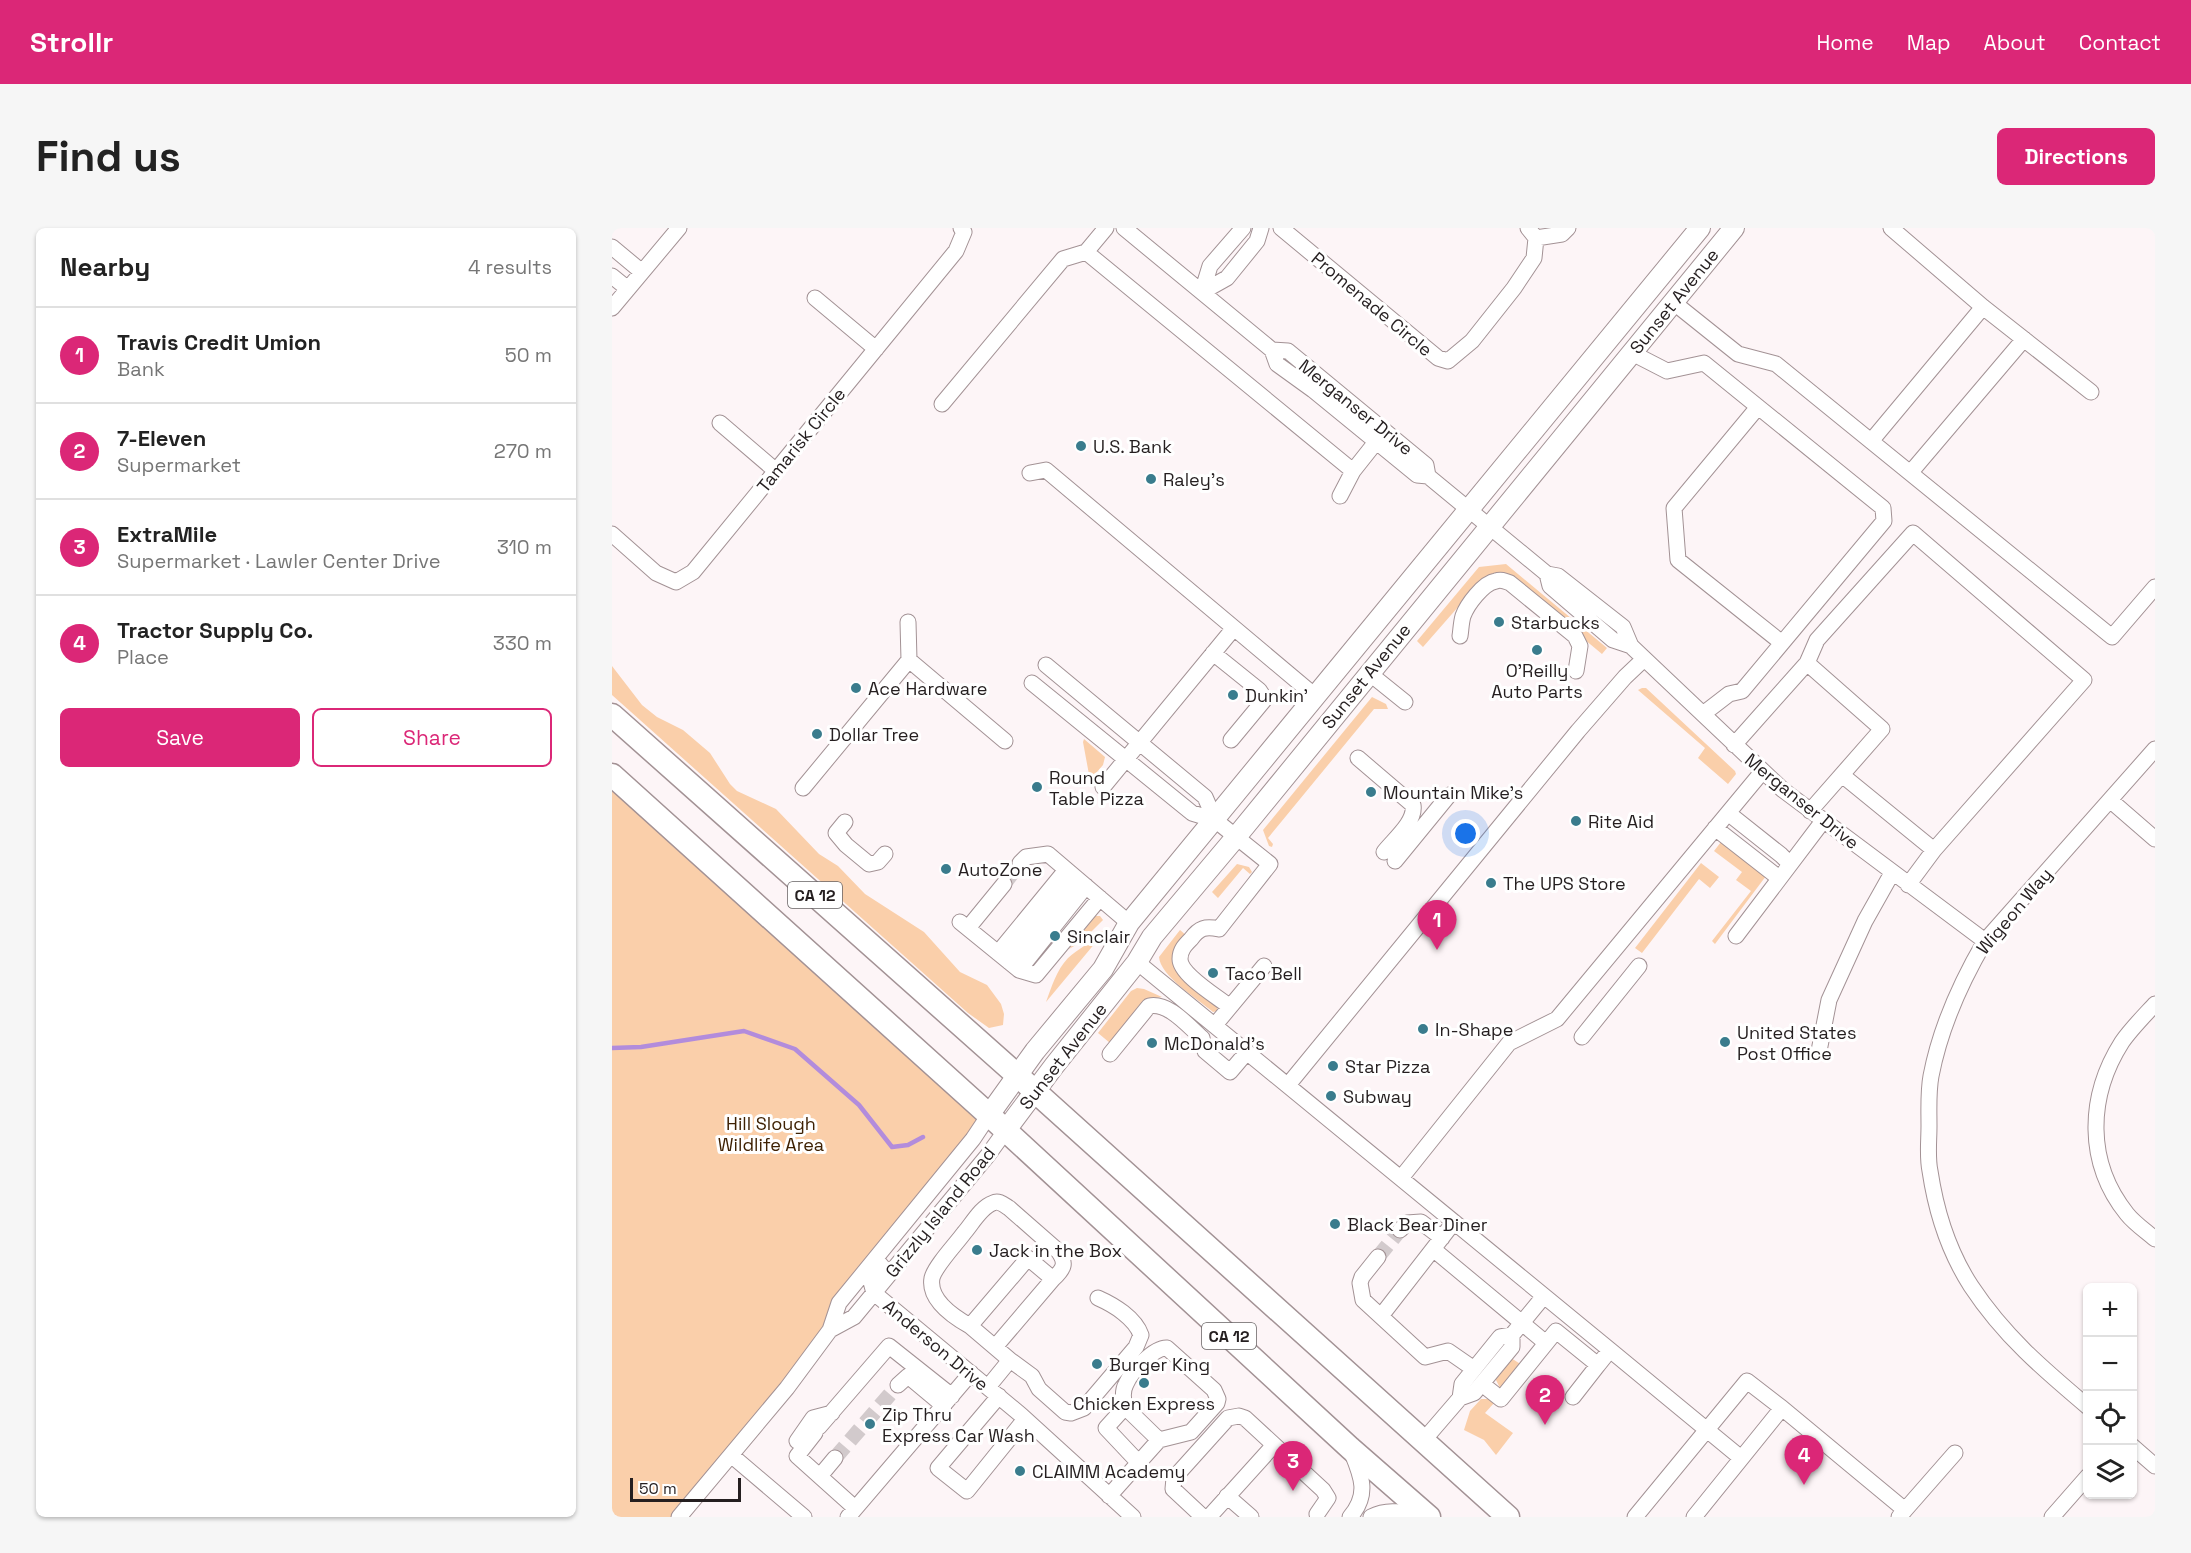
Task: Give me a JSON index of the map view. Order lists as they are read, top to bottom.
{
  "streets": {
    "highway": ["CA 12"],
    "main road": ["Sunset Avenue"],
    "street": [
      "Promenade Circle",
      "Merganser Drive",
      "Tamarisk Circle",
      "Wigeon Way",
      "Grizzly Island Road",
      "Anderson Drive"
    ]
  },
  "crossings": [
    ["Sunset Avenue", "Merganser Drive"],
    ["Sunset Avenue", "CA 12"],
    ["Sunset Avenue", "Grizzly Island Road"],
    ["Merganser Drive", "Wigeon Way"],
    ["CA 12", "Grizzly Island Road"],
    ["Grizzly Island Road", "Anderson Drive"]
  ],
  "parks": ["Hill Slough Wildlife Area"],
  "places": [
    "U.S. Bank",
    "Raley's",
    "Starbucks",
    "O'Reilly Auto Parts",
    "Ace Hardware",
    "Dunkin'",
    "Dollar Tree",
    "Round Table Pizza",
    "Mountain Mike's",
    "Rite Aid",
    "AutoZone",
    "The UPS Store",
    "Sinclair",
    "Taco Bell",
    "In-Shape",
    "United States Post Office",
    "McDonald's",
    "Star Pizza",
    "Subway",
    "Black Bear Diner",
    "Jack in the Box",
    "Burger King",
    "Chicken Express",
    "Zip Thru Express Car Wash",
    "CLAIMM Academy"
  ],
  "scale_bar": "50 m",
  "page": {
    "header": "Strollr",
    "nav": [
      "Home",
      "Map",
      "About",
      "Contact"
    ],
    "buttons": [
      "Directions",
      ["Save", "Share"]
    ],
    "title": "Find us",
    "heading": ["Nearby", "4 results"],
    "list": [
      {
        "mark": "1",
        "name": "Travis Credit Umion",
        "note": "Bank",
        "value": "50 m"
      },
      {
        "mark": "2",
        "name": "7-Eleven",
        "note": "Supermarket",
        "value": "270 m"
      },
      {
        "mark": "3",
        "name": "ExtraMile",
        "note": "Supermarket · Lawler Center Drive",
        "value": "310 m"
      },
      {
        "mark": "4",
        "name": "Tractor Supply Co.",
        "note": "Place",
        "value": "330 m"
      }
    ],
    "pins": [
      "1",
      "2",
      "4",
      "3"
    ],
    "map_buttons": ["+", "−"],
    "scale": "50 m"
  }
}
